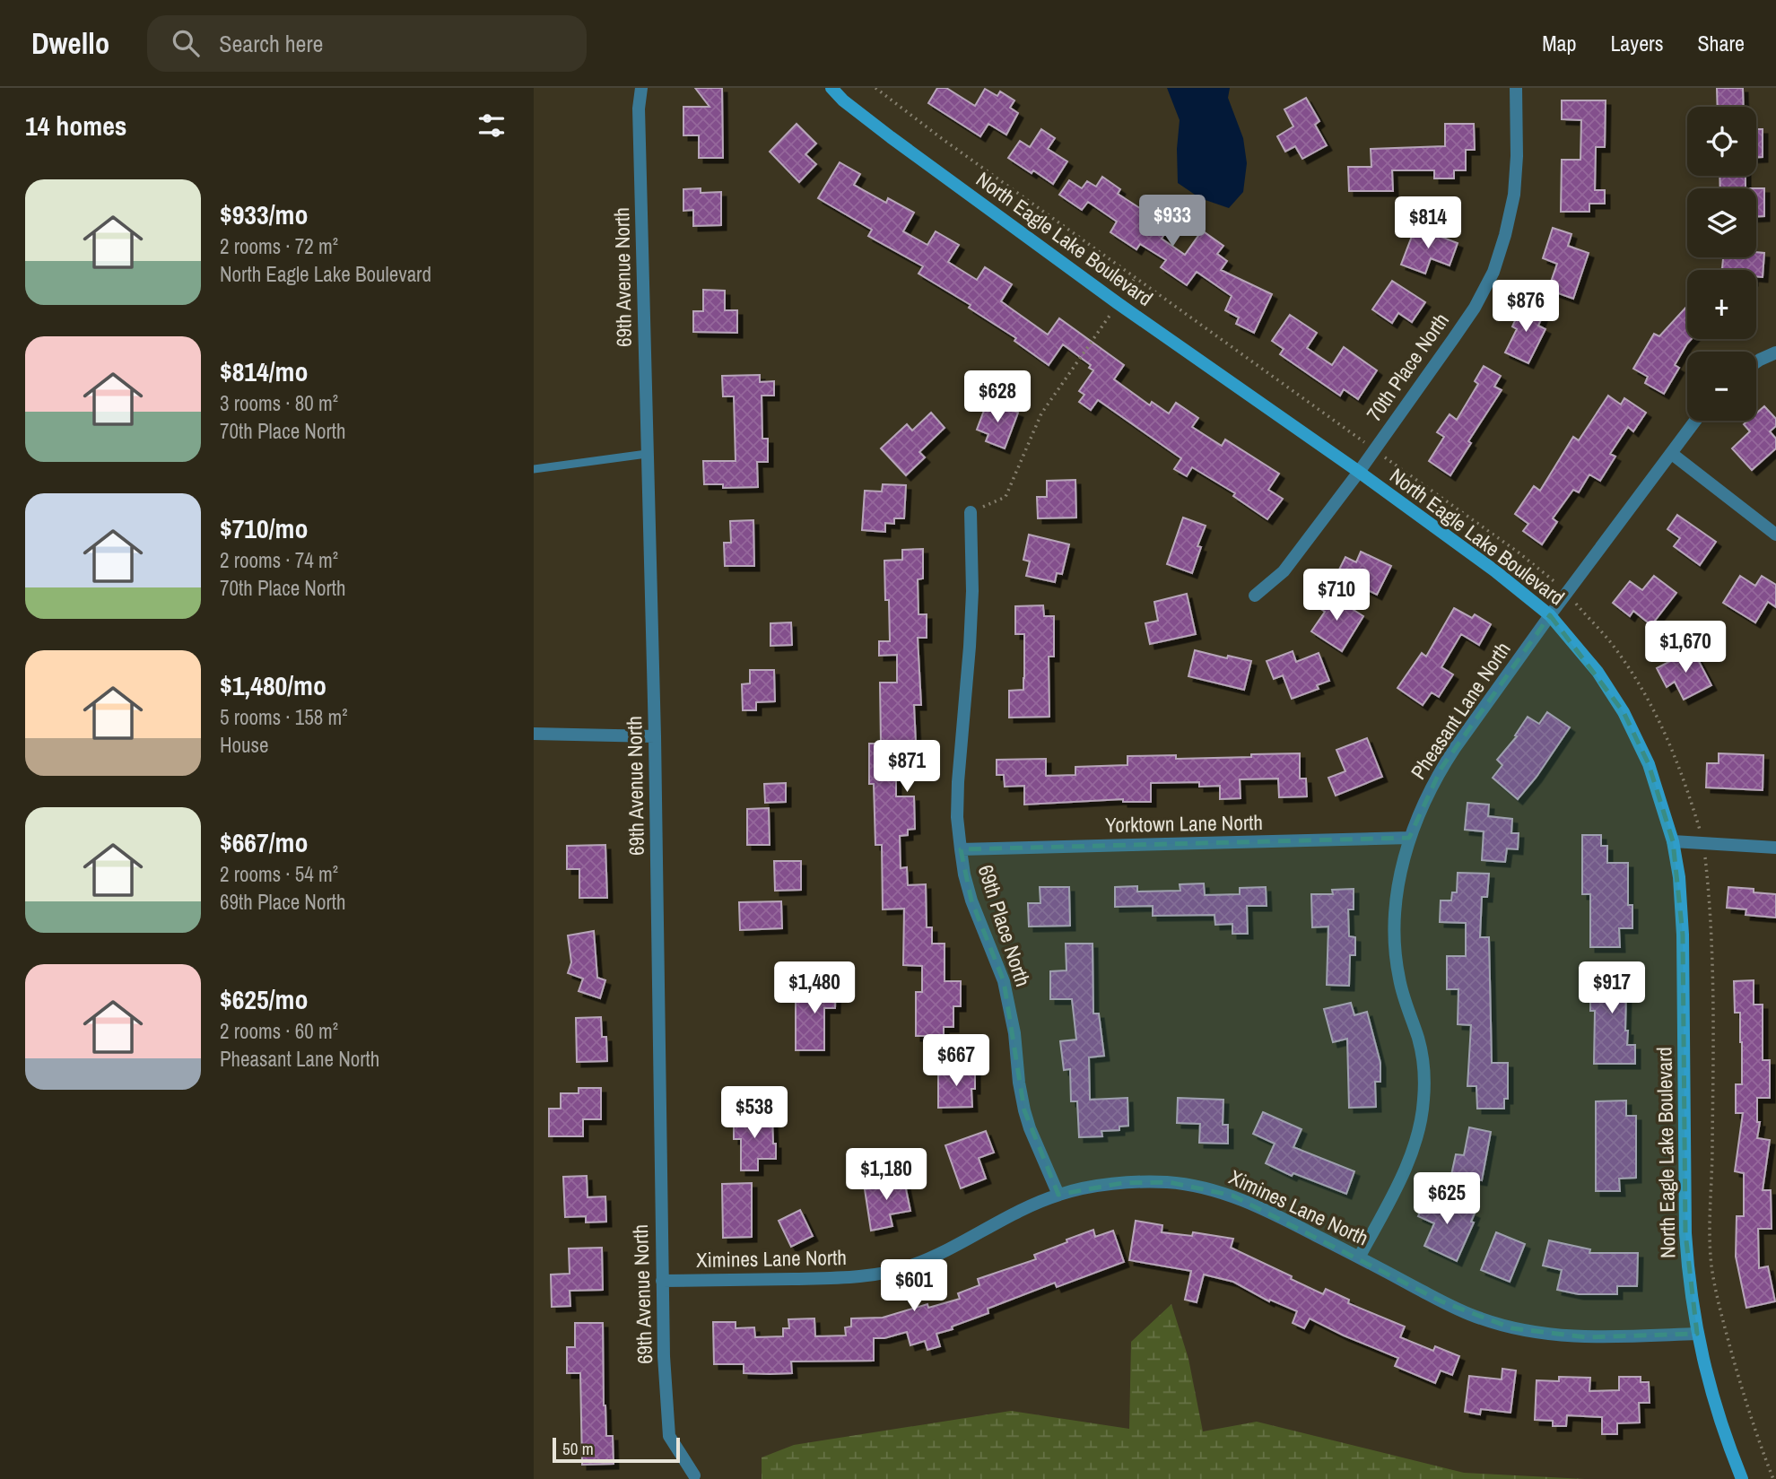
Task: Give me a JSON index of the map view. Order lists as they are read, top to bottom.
{
  "streets": {
    "street": [
      "North Eagle Lake Boulevard",
      "69th Avenue North",
      "70th Place North",
      "Pheasant Lane North",
      "Yorktown Lane North",
      "69th Place North",
      "Ximines Lane North"
    ]
  },
  "crossings": [
    ["North Eagle Lake Boulevard", "70th Place North"],
    ["North Eagle Lake Boulevard", "Pheasant Lane North"],
    ["North Eagle Lake Boulevard", "Ximines Lane North"],
    ["69th Avenue North", "Ximines Lane North"],
    ["Pheasant Lane North", "Yorktown Lane North"],
    ["Pheasant Lane North", "Ximines Lane North"],
    ["Yorktown Lane North", "69th Place North"],
    ["69th Place North", "Ximines Lane North"]
  ],
  "scale_bar": "50 m",
  "page": {
    "header": "Dwello",
    "search": "Search here",
    "nav": ["Map", "Layers", "Share"],
    "heading": "14 homes",
    "map_buttons": ["+", "−"],
    "list": [
      {
        "name": "$933/mo",
        "note": "2 rooms · 72 m² · North Eagle Lake Boulevard"
      },
      {
        "name": "$814/mo",
        "note": "3 rooms · 80 m² · 70th Place North"
      },
      {
        "name": "$710/mo",
        "note": "2 rooms · 74 m² · 70th Place North"
      },
      {
        "name": "$1,480/mo",
        "note": "5 rooms · 158 m² · House"
      },
      {
        "name": "$667/mo",
        "note": "2 rooms · 54 m² · 69th Place North"
      },
      {
        "name": "$625/mo",
        "note": "2 rooms · 60 m² · Pheasant Lane North"
      }
    ],
    "price": [
      "$933",
      "$814",
      "$876",
      "$628",
      "$710",
      "$1,670",
      "$871",
      "$1,480",
      "$917",
      "$667",
      "$538",
      "$1,180",
      "$625",
      "$601"
    ],
    "scale": "50 m"
  }
}
